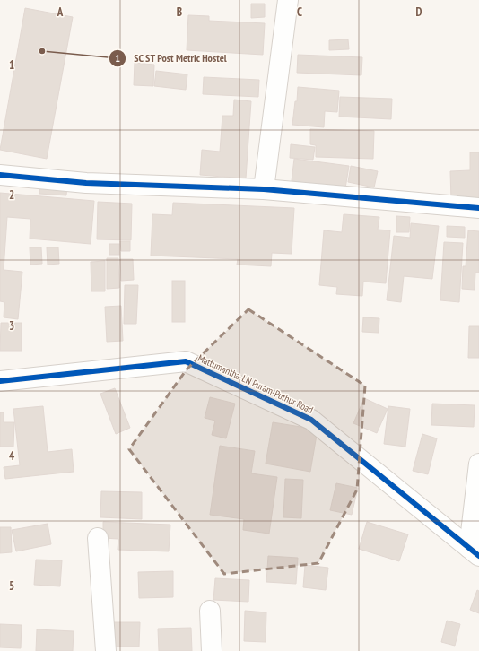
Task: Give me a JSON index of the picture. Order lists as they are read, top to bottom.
{
  "streets": {
    "street": ["Mattumantha-LN Puram-Puthur Road"]
  },
  "places": ["SC ST Post Metric Hostel"],
  "grid": {
    "columns": [
      "A",
      "B",
      "C",
      "D"
    ],
    "rows": [
      "1",
      "2",
      "3",
      "4",
      "5"
    ]
  }
}
